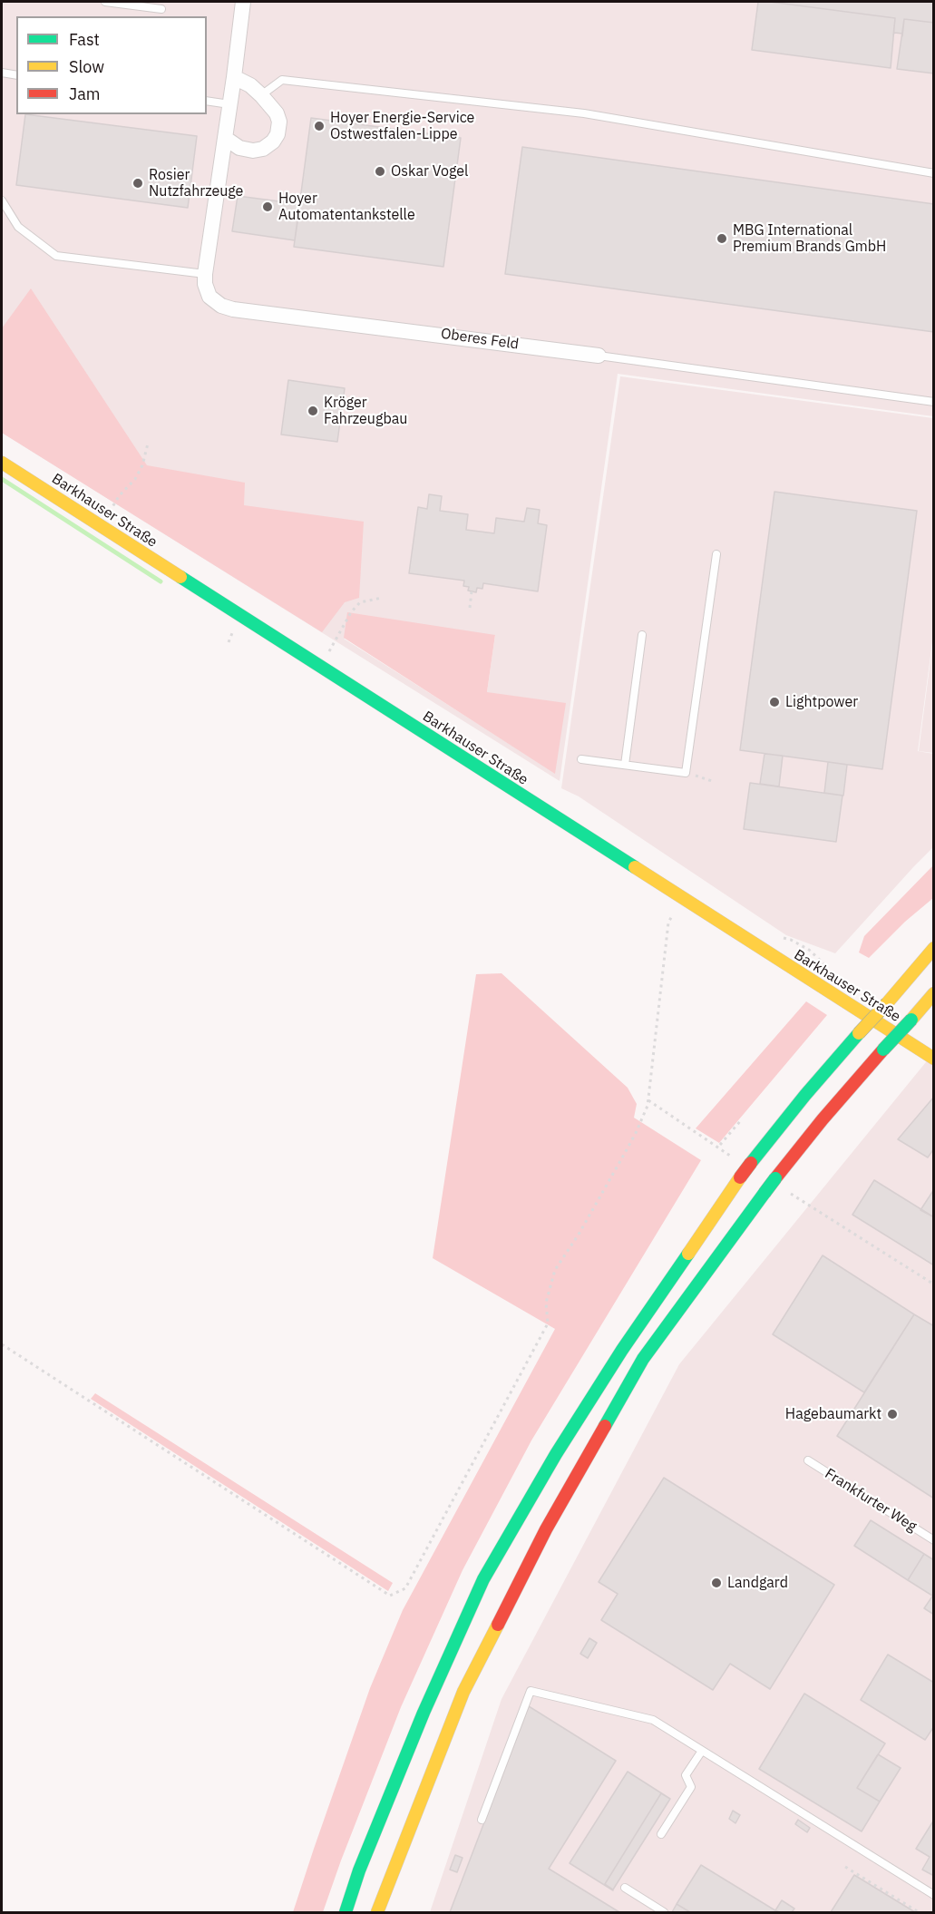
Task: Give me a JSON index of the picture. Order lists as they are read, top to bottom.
{
  "streets": {
    "main road": ["Barkhauser Straße"],
    "street": ["Oberes Feld"],
    "lane": ["Frankfurter Weg"]
  },
  "places": [
    "Hoyer Energie-Service Ostwestfalen-Lippe",
    "Oskar Vogel",
    "Rosier Nutzfahrzeuge",
    "Hoyer Automatentankstelle",
    "MBG International Premium Brands GmbH",
    "Kröger Fahrzeugbau",
    "Lightpower",
    "Hagebaumarkt",
    "Landgard"
  ],
  "legend": ["Fast", "Slow", "Jam"]
}
